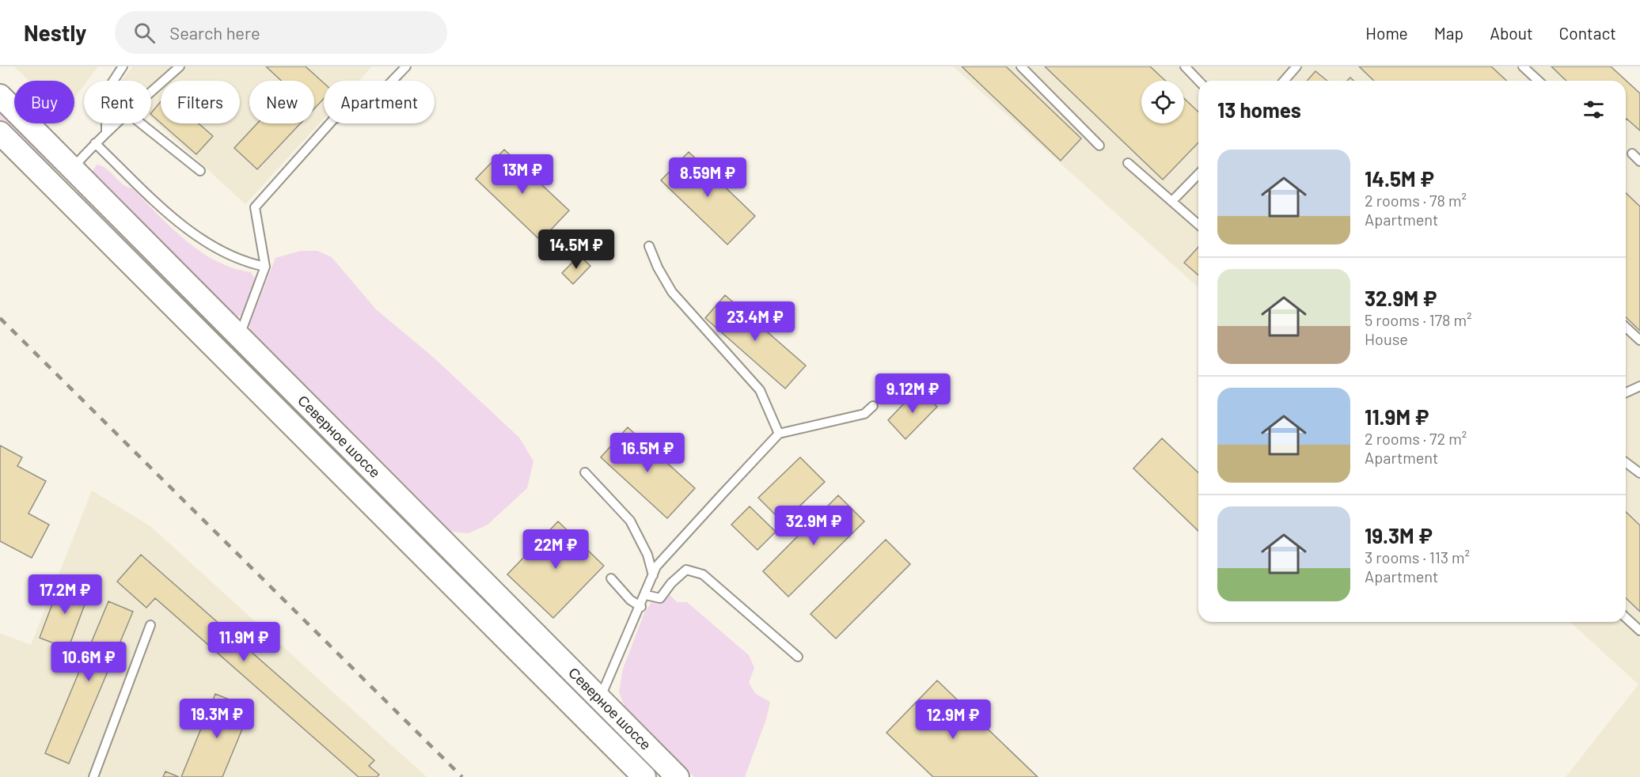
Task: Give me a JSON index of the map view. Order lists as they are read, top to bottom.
{
  "streets": {
    "main road": ["Северное шоссе"]
  },
  "page": {
    "header": "Nestly",
    "search": "Search here",
    "nav": [
      "Home",
      "Map",
      "About",
      "Contact"
    ],
    "chip": [
      "Buy",
      "Rent",
      "Filters",
      "New",
      "Apartment"
    ],
    "heading": "13 homes",
    "list": [
      {
        "name": "14.5M ₽",
        "note": "2 rooms · 78 m² · Apartment"
      },
      {
        "name": "32.9M ₽",
        "note": "5 rooms · 178 m² · House"
      },
      {
        "name": "11.9M ₽",
        "note": "2 rooms · 72 m² · Apartment"
      },
      {
        "name": "19.3M ₽",
        "note": "3 rooms · 113 m² · Apartment"
      }
    ],
    "price": [
      "13M ₽",
      "8.59M ₽",
      "14.5M ₽",
      "23.4M ₽",
      "9.12M ₽",
      "16.5M ₽",
      "32.9M ₽",
      "22M ₽",
      "17.2M ₽",
      "11.9M ₽",
      "10.6M ₽",
      "19.3M ₽",
      "12.9M ₽"
    ]
  }
}
